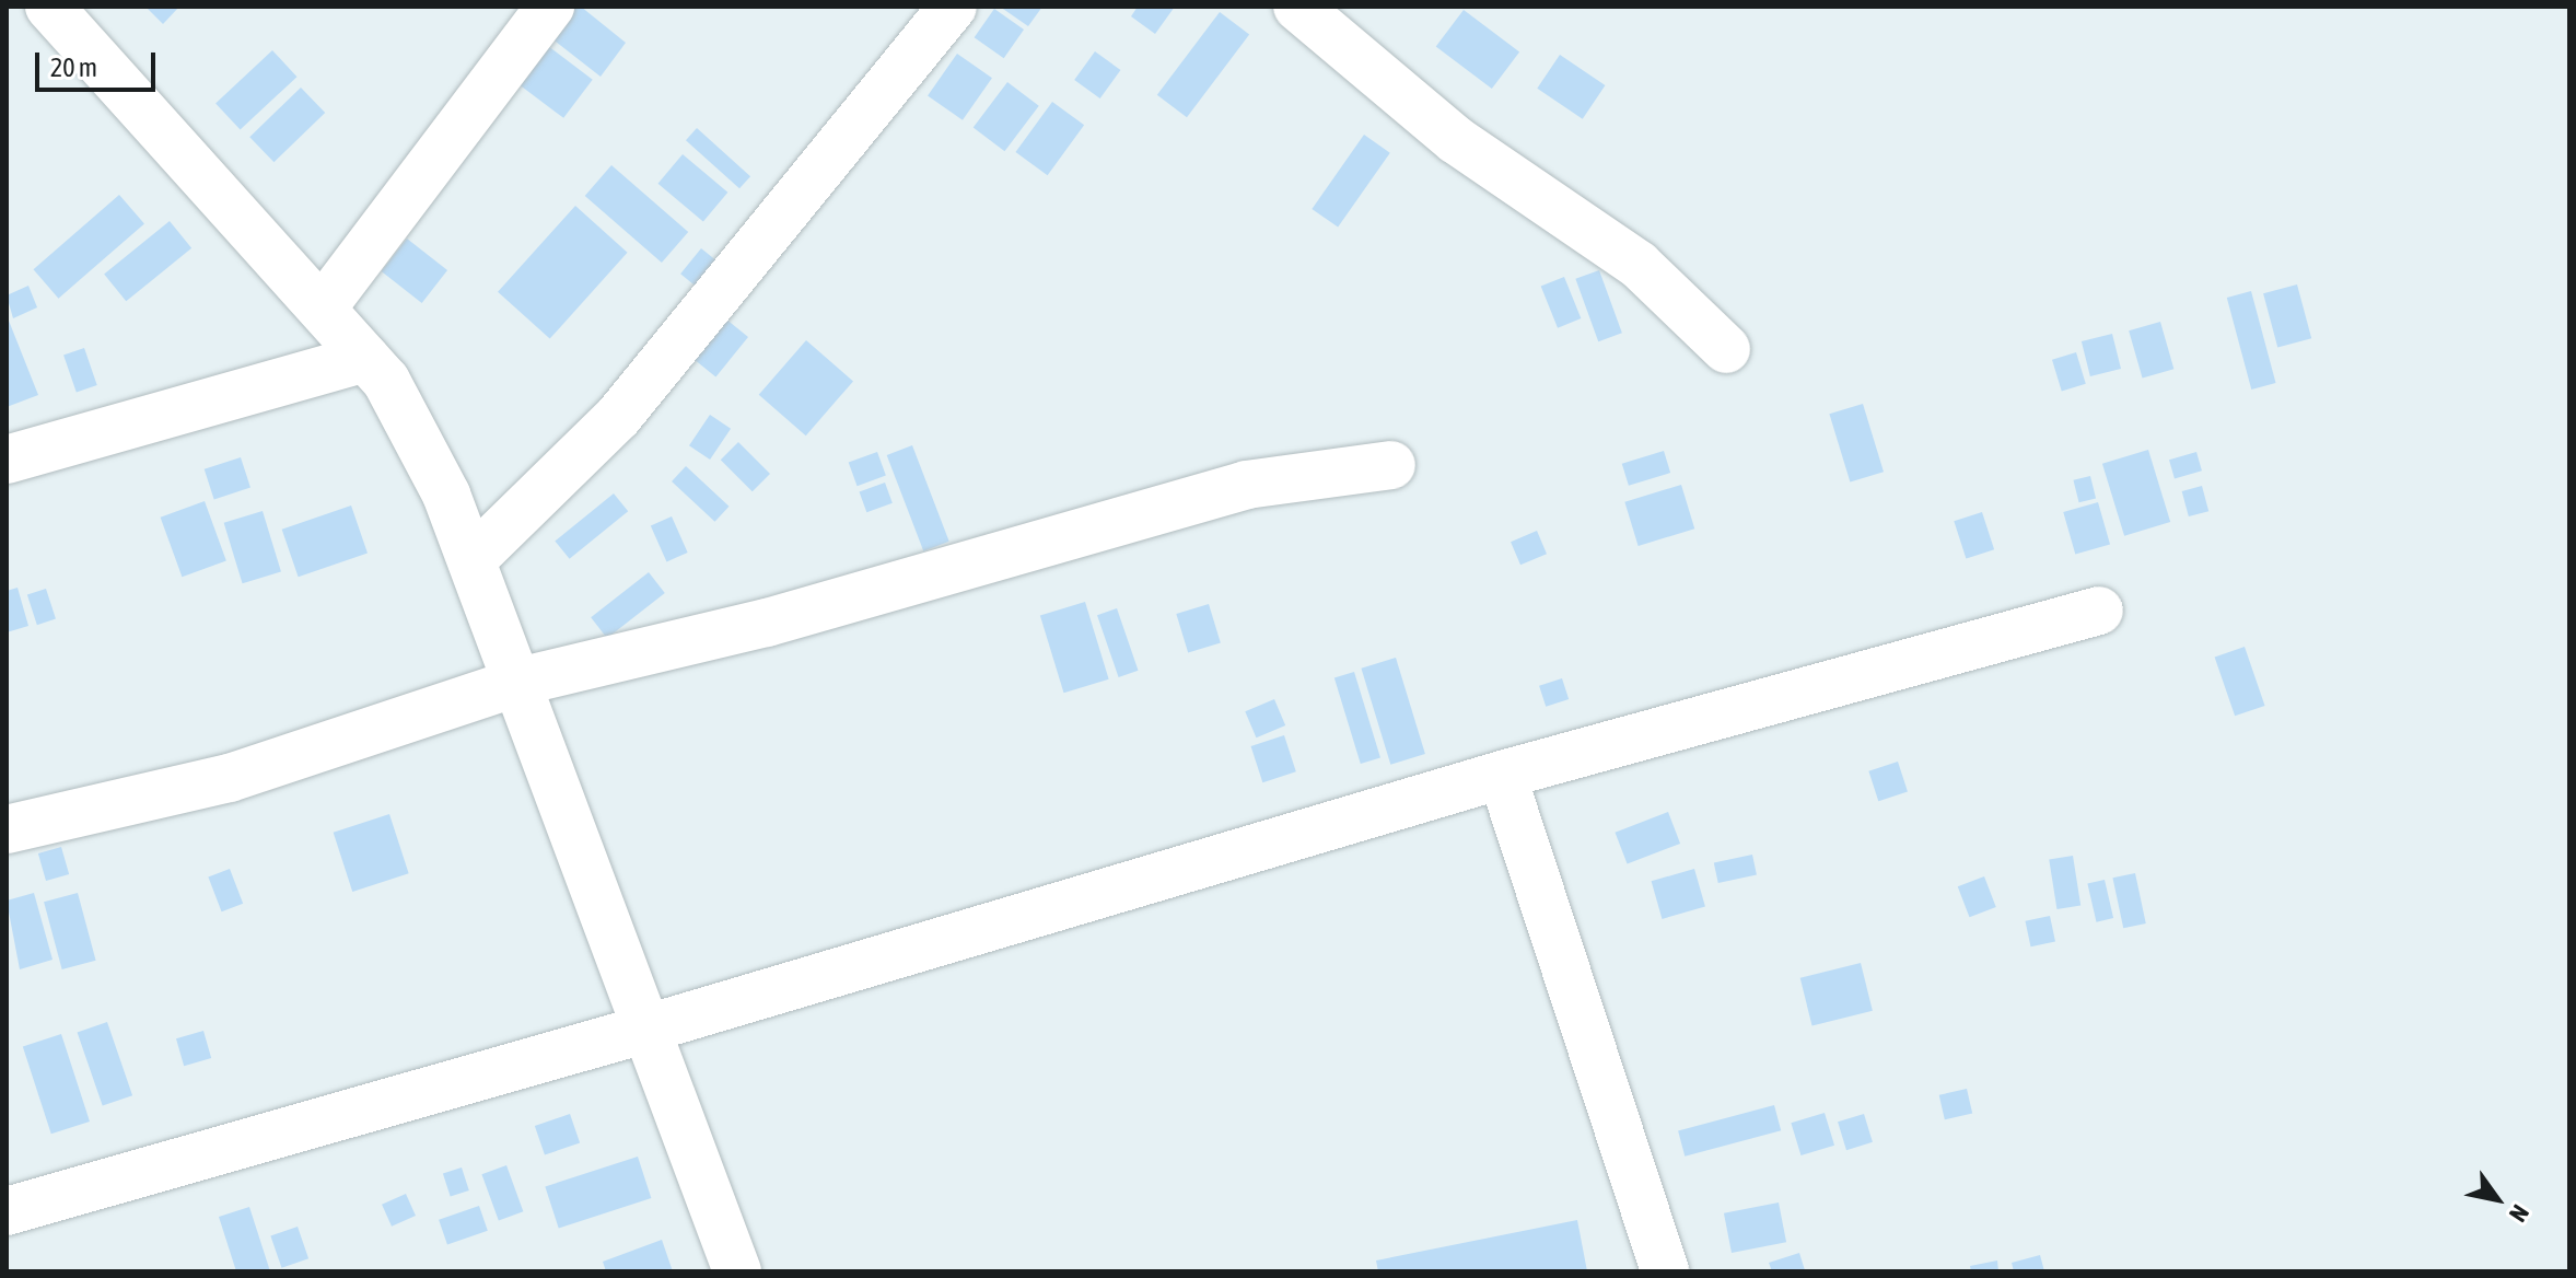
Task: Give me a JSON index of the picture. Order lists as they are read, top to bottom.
{
  "scale_bar": "20 m",
  "north": "bottom right"
}
